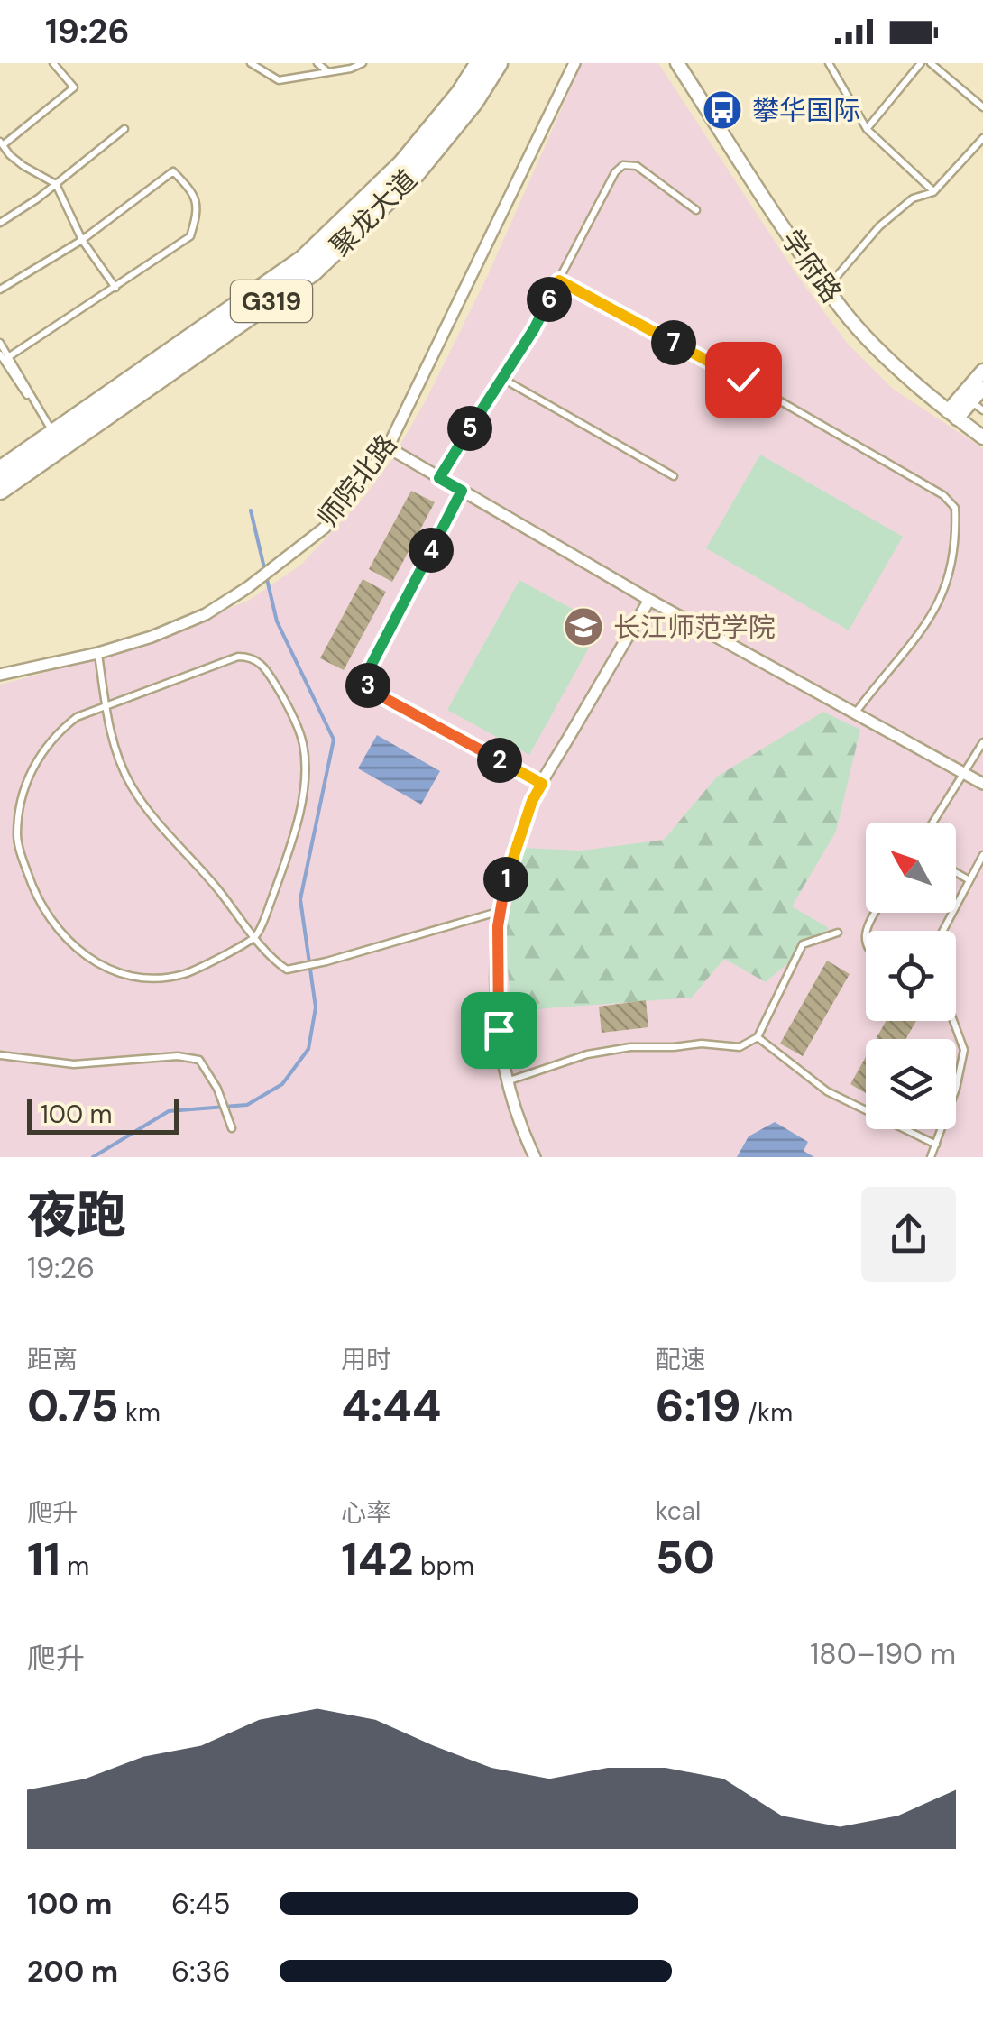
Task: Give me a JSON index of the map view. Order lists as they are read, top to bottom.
{
  "streets": {
    "highway": ["聚龙大道", "G319"],
    "street": ["学府路", "师院北路"]
  },
  "places": {
    "bus stop": ["攀华国际"],
    "school or university": ["长江师范学院"]
  },
  "scale_bar": "100 m",
  "north": "top left",
  "page": {
    "status": "19:26",
    "pins": [
      "6",
      "7",
      "5",
      "4",
      "3",
      "2",
      "1"
    ],
    "scale": "100 m",
    "heading": ["夜跑", "19:26"],
    "stats": [
      ["距离", "0.75 km"],
      ["用时", "4:44"],
      ["配速", "6:19 /km"],
      ["爬升", "11 m"],
      ["心率", "142 bpm"],
      ["kcal", "50"]
    ],
    "chart": ["爬升", "180–190 m"],
    "list": [
      {
        "name": "100 m",
        "note": "6:45"
      },
      {
        "name": "200 m",
        "note": "6:36"
      }
    ]
  }
}
